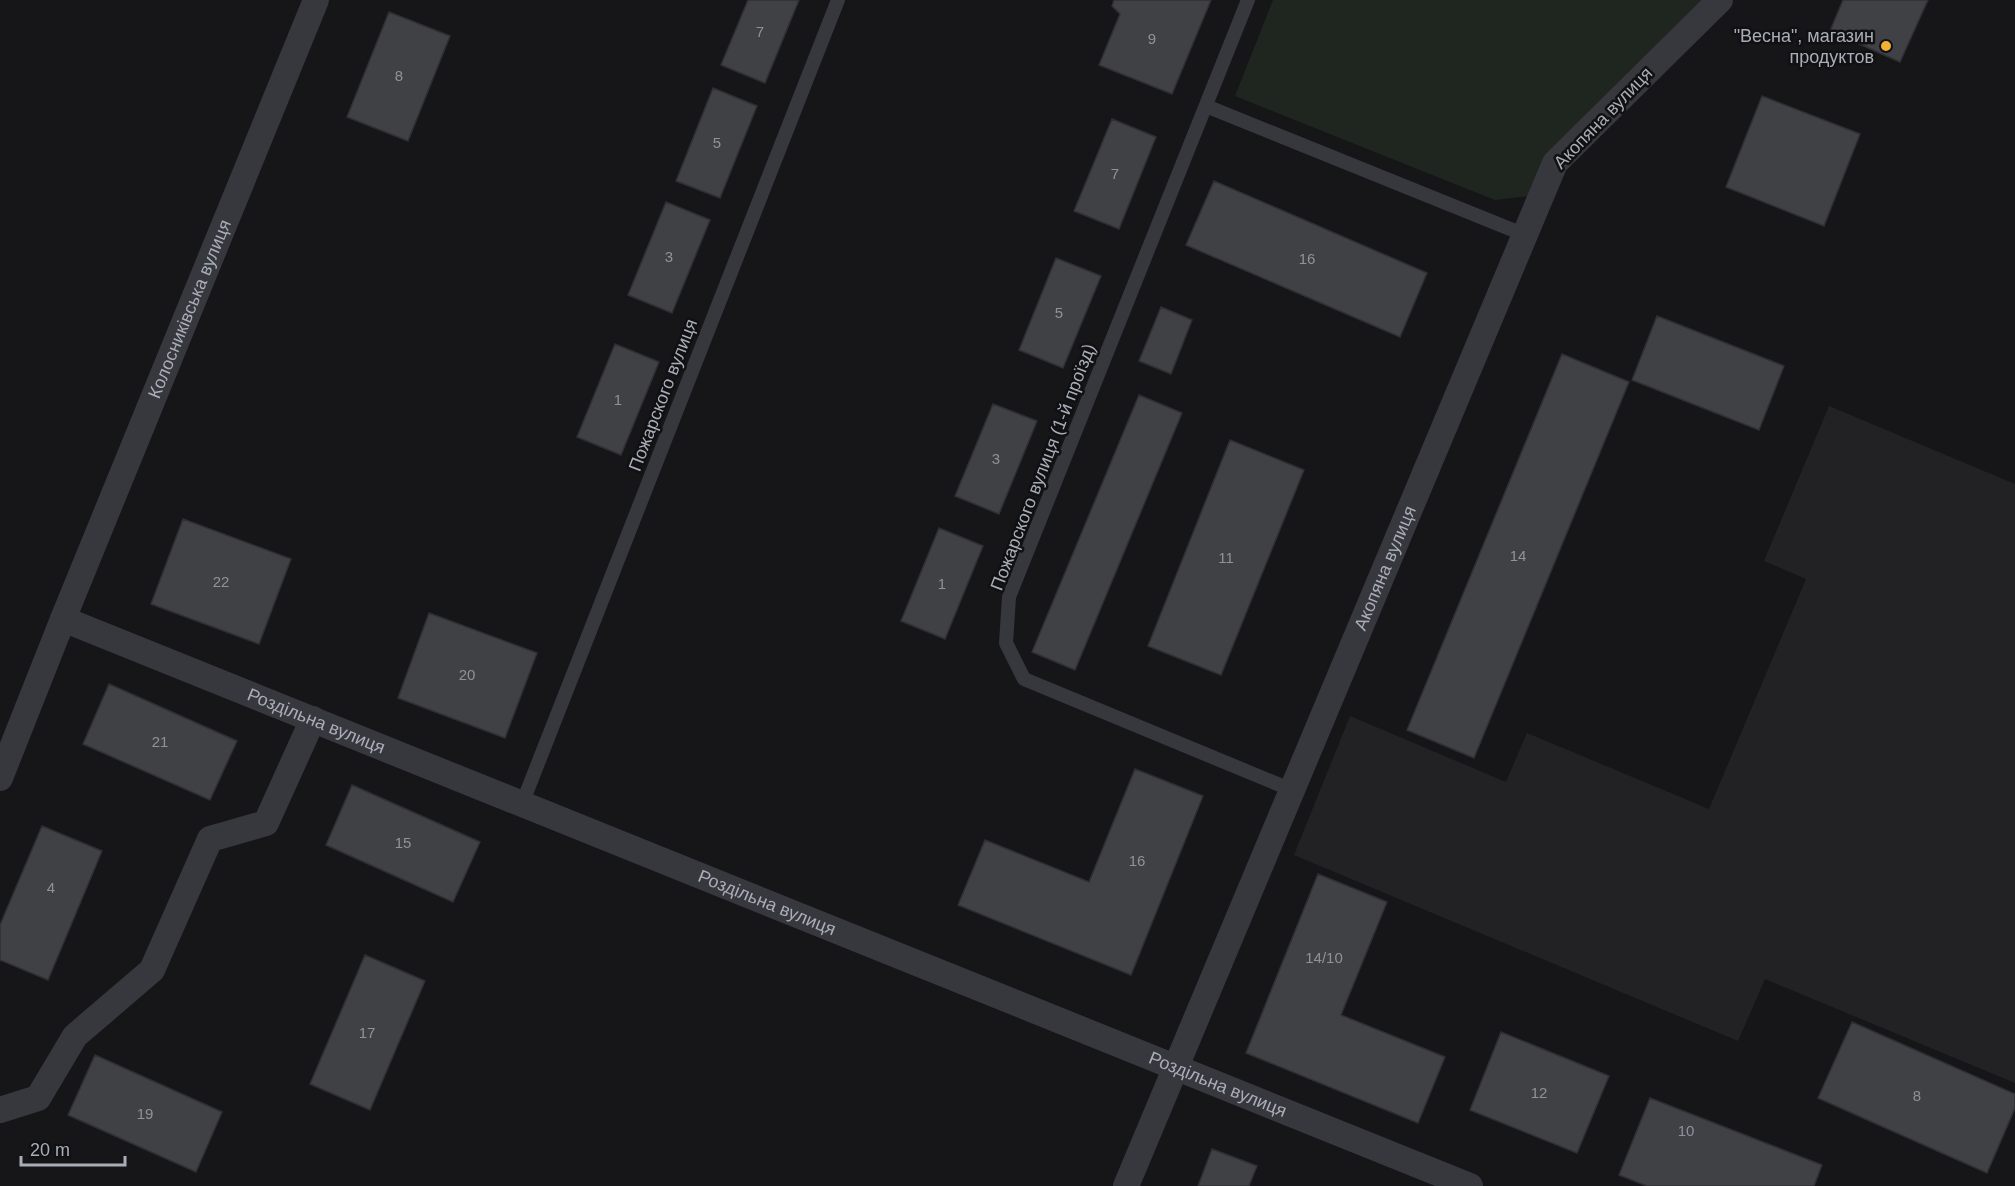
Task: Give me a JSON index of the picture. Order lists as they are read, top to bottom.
{
  "streets": {
    "street": ["Акопяна вулиця", "Колосниківська вулиця", "Роздільна вулиця"],
    "lane": ["Пожарского вулиця", "Пожарского вулиця (1-й проїзд)"]
  },
  "crossings": [
    ["Акопяна вулиця", "Пожарского вулиця (1-й проїзд)"],
    ["Акопяна вулиця", "Роздільна вулиця"],
    ["Колосниківська вулиця", "Роздільна вулиця"],
    ["Пожарского вулиця", "Роздільна вулиця"]
  ],
  "places": ["\"Весна\", магазин продуктов"],
  "house_numbers": [
    "7",
    "9",
    "8",
    "5",
    "7",
    "3",
    "16",
    "5",
    "1",
    "3",
    "14",
    "11",
    "22",
    "1",
    "20",
    "21",
    "15",
    "16",
    "4",
    "14/10",
    "17",
    "12",
    "8",
    "19",
    "10"
  ],
  "scale_bar": "20 m"
}
